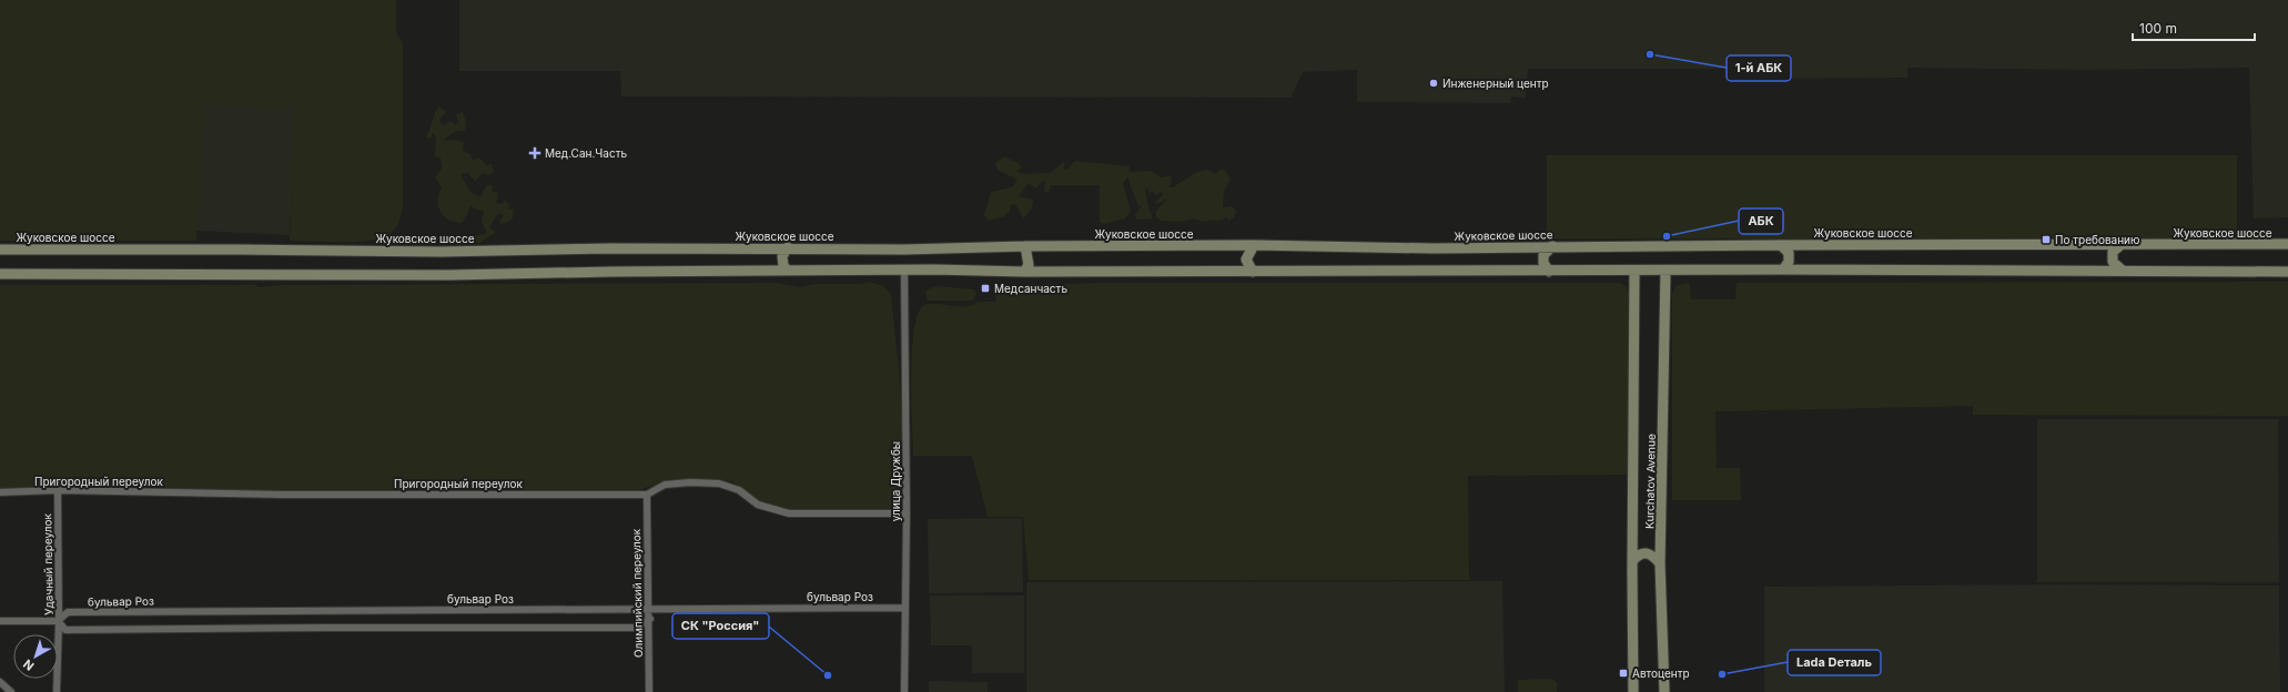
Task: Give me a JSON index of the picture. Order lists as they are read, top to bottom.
{
  "streets": {
    "main road": ["Жуковское шоссе", "Kurchatov Avenue"],
    "street": [
      "Пригородный переулок",
      "улица Дружбы",
      "Удачный переулок",
      "Олимпийский переулок",
      "бульвар Роз"
    ]
  },
  "crossings": [
    ["Пригородный переулок", "улица Дружбы"],
    ["Пригородный переулок", "Удачный переулок"],
    ["Пригородный переулок", "Олимпийский переулок"],
    ["улица Дружбы", "бульвар Роз"],
    ["Удачный переулок", "бульвар Роз"],
    ["Олимпийский переулок", "бульвар Роз"]
  ],
  "places": {
    "other": [
      "1-й АБК",
      "Инженерный центр",
      "АБК",
      "Lada Dеталь",
      "СК \"Россия\""
    ],
    "health": ["Мед.Сан.Часть"],
    "transit": ["По требованию", "Медсанчасть", "Автоцентр"]
  },
  "scale_bar": "100 m",
  "north": "bottom left"
}
